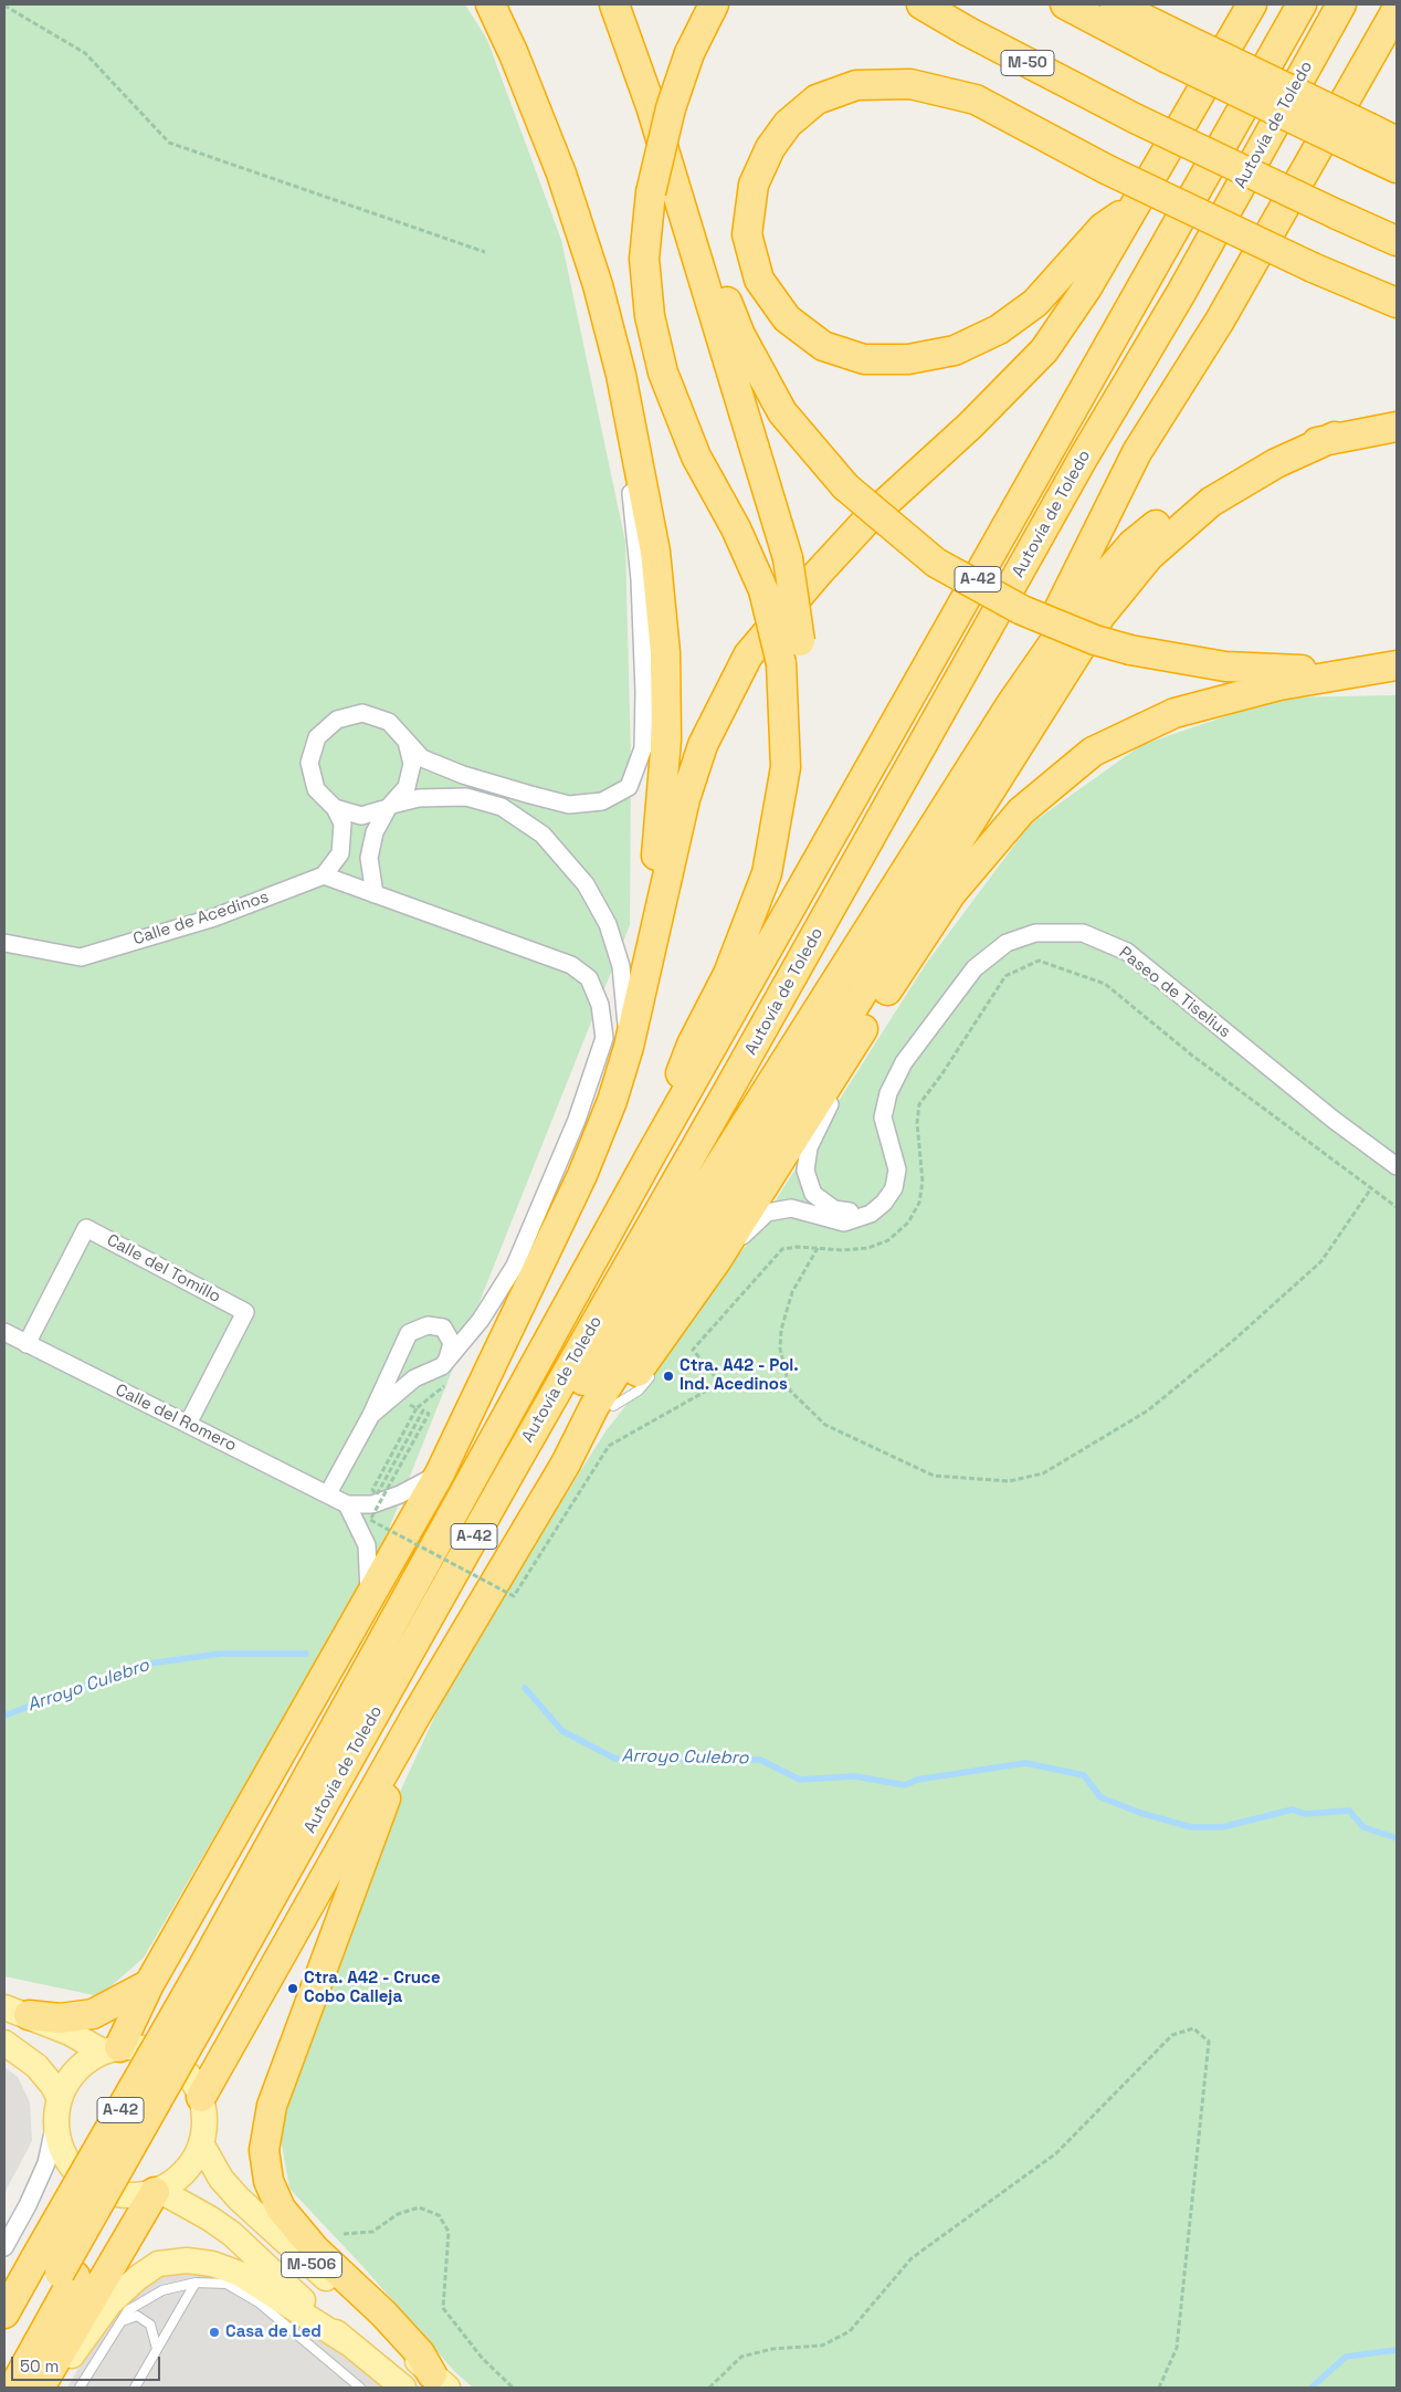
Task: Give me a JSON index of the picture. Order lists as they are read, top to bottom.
{
  "streets": {
    "highway": ["M-50", "Autovía de Toledo", "A-42"],
    "main road": ["M-506"],
    "street": [
      "Calle de Acedinos",
      "Paseo de Tiselius",
      "Calle del Tomillo",
      "Calle del Romero"
    ]
  },
  "crossings": [
    ["Autovía de Toledo", "A-42"],
    ["Calle del Tomillo", "Calle del Romero"]
  ],
  "water": ["Arroyo Culebro"],
  "places": ["Ctra. A42 - Pol. Ind. Acedinos", "Ctra. A42 - Cruce Cobo Calleja", "Casa de Led"],
  "scale_bar": "50 m"
}
